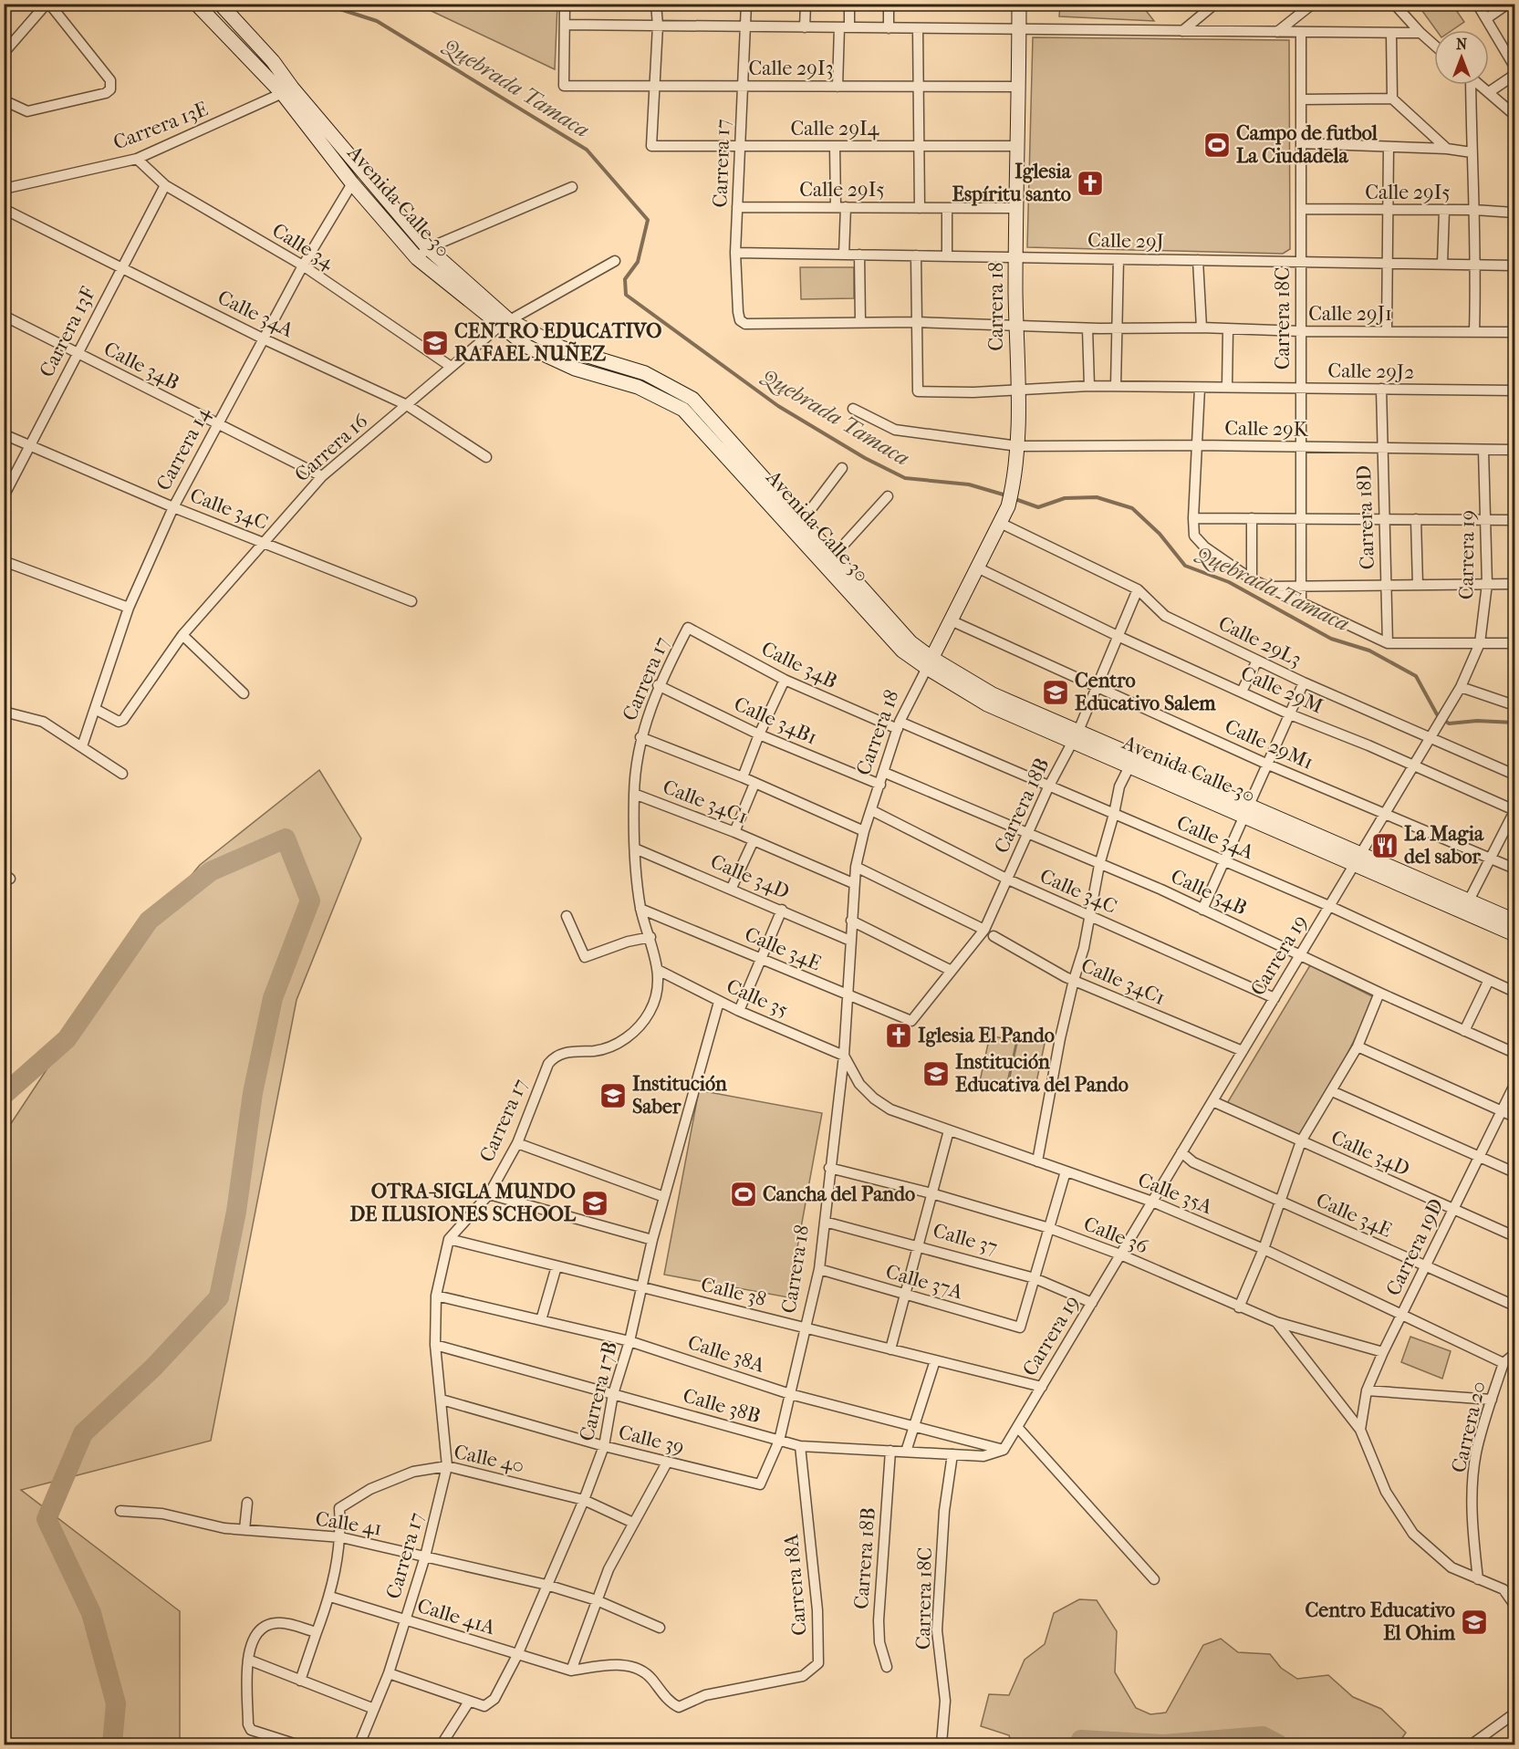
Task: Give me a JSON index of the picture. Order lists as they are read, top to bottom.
{
  "streets": {
    "main road": ["Avenida Calle 30", "Carrera 18"],
    "street": [
      "Calle 29I3",
      "Carrera 13E",
      "Calle 29I4",
      "Carrera 17",
      "Calle 29I5",
      "Calle 29J",
      "Calle 34",
      "Calle 34A",
      "Calle 29J1",
      "Carrera 18C",
      "Carrera 13F",
      "Calle 34B",
      "Calle 29J2",
      "Calle 29K",
      "Carrera 16",
      "Carrera 14",
      "Calle 34C",
      "Carrera 18D",
      "Carrera 19",
      "Calle 29L3",
      "Calle 29M",
      "Calle 34B1",
      "Calle 29M1",
      "Calle 34C1",
      "Carrera 18B",
      "Calle 34D",
      "Calle 34E",
      "Calle 35",
      "Calle 35A",
      "Calle 36",
      "Calle 37",
      "Carrera 19D",
      "Calle 37A",
      "Calle 38",
      "Calle 38A",
      "Carrera 17B",
      "Calle 38B",
      "Carrera 20",
      "Calle 39",
      "Calle 40",
      "Calle 41",
      "Carrera 18A",
      "Calle 41A"
    ]
  },
  "crossings": [
    ["Calle 29I3", "Calle 29I4"],
    ["Calle 29I3", "Carrera 17"],
    ["Calle 29I3", "Carrera 18"],
    ["Carrera 13E", "Avenida Calle 30"],
    ["Carrera 13E", "Calle 34"],
    ["Calle 29I4", "Carrera 17"],
    ["Calle 29I4", "Carrera 18"],
    ["Carrera 17", "Calle 29I5"],
    ["Carrera 17", "Calle 29J"],
    ["Carrera 17", "Calle 29J1"],
    ["Carrera 17", "Calle 34B"],
    ["Carrera 17", "Calle 34B1"],
    ["Carrera 17", "Calle 34C1"],
    ["Carrera 17", "Calle 34D"],
    ["Carrera 17", "Calle 34E"],
    ["Carrera 17", "Calle 35"],
    ["Carrera 17", "Calle 38"],
    ["Carrera 17", "Calle 38A"],
    ["Carrera 17", "Calle 38B"],
    ["Carrera 17", "Calle 39"],
    ["Carrera 17", "Calle 40"],
    ["Carrera 17", "Calle 41"],
    ["Carrera 17", "Calle 41A"],
    ["Calle 29I5", "Carrera 18"],
    ["Calle 29I5", "Carrera 18C"],
    ["Avenida Calle 30", "Carrera 18"],
    ["Avenida Calle 30", "Carrera 16"],
    ["Avenida Calle 30", "Carrera 14"],
    ["Avenida Calle 30", "Carrera 19"],
    ["Avenida Calle 30", "Carrera 18B"],
    ["Calle 29J", "Carrera 18"],
    ["Calle 29J", "Carrera 18C"],
    ["Calle 34", "Carrera 13F"],
    ["Calle 34", "Carrera 16"],
    ["Calle 34", "Carrera 14"],
    ["Carrera 18", "Calle 34A"],
    ["Carrera 18", "Calle 29J1"],
    ["Carrera 18", "Calle 34B"],
    ["Carrera 18", "Calle 29J2"],
    ["Carrera 18", "Calle 29K"],
    ["Carrera 18", "Calle 34C"],
    ["Carrera 18", "Calle 29L3"],
    ["Carrera 18", "Calle 29M"],
    ["Carrera 18", "Calle 34B1"],
    ["Carrera 18", "Calle 29M1"],
    ["Carrera 18", "Calle 34C1"],
    ["Carrera 18", "Calle 34D"],
    ["Carrera 18", "Calle 34E"],
    ["Carrera 18", "Calle 35"],
    ["Carrera 18", "Calle 35A"],
    ["Carrera 18", "Calle 36"],
    ["Carrera 18", "Calle 37"],
    ["Carrera 18", "Calle 37A"],
    ["Carrera 18", "Calle 38"],
    ["Carrera 18", "Calle 38A"],
    ["Carrera 18", "Calle 38B"],
    ["Carrera 18", "Calle 39"],
    ["Calle 34A", "Carrera 13F"],
    ["Calle 34A", "Calle 34B"],
    ["Calle 34A", "Carrera 16"],
    ["Calle 34A", "Carrera 14"],
    ["Calle 34A", "Carrera 19"],
    ["Calle 34A", "Carrera 18B"],
    ["Calle 29J1", "Carrera 18C"],
    ["Calle 29J1", "Calle 29J2"],
    ["Carrera 18C", "Calle 29J2"],
    ["Carrera 18C", "Calle 29K"],
    ["Carrera 18C", "Calle 38B"],
    ["Carrera 13F", "Calle 34B"],
    ["Carrera 13F", "Calle 34C"],
    ["Calle 34B", "Carrera 16"],
    ["Calle 34B", "Carrera 14"],
    ["Calle 34B", "Carrera 19"],
    ["Calle 34B", "Carrera 18B"],
    ["Calle 29J2", "Carrera 18D"],
    ["Calle 29K", "Carrera 18D"],
    ["Calle 29K", "Carrera 19"],
    ["Carrera 16", "Carrera 14"],
    ["Carrera 16", "Calle 34C"],
    ["Carrera 14", "Calle 34C"],
    ["Calle 34C", "Carrera 19"],
    ["Calle 34C", "Carrera 18B"],
    ["Carrera 19", "Calle 29L3"],
    ["Carrera 19", "Calle 29M"],
    ["Carrera 19", "Calle 29M1"],
    ["Carrera 19", "Calle 34C1"],
    ["Carrera 19", "Calle 34D"],
    ["Carrera 19", "Calle 34E"],
    ["Carrera 19", "Calle 35A"],
    ["Carrera 19", "Calle 36"],
    ["Carrera 19", "Calle 37"],
    ["Carrera 19", "Calle 38"],
    ["Carrera 19", "Calle 38A"],
    ["Carrera 19", "Calle 38B"],
    ["Calle 29L3", "Carrera 18B"],
    ["Calle 29M", "Carrera 18B"],
    ["Calle 29M1", "Carrera 18B"],
    ["Carrera 18B", "Calle 34E"],
    ["Carrera 18B", "Calle 38B"],
    ["Calle 34D", "Carrera 19D"],
    ["Calle 34E", "Carrera 19D"],
    ["Calle 35", "Calle 35A"],
    ["Calle 35", "Carrera 17B"],
    ["Calle 35A", "Carrera 19D"],
    ["Calle 35A", "Carrera 20"],
    ["Calle 36", "Carrera 19D"],
    ["Calle 37", "Calle 37A"],
    ["Calle 38", "Carrera 17B"],
    ["Calle 38A", "Carrera 17B"],
    ["Calle 38A", "Calle 38B"],
    ["Carrera 17B", "Calle 38B"],
    ["Carrera 17B", "Calle 39"],
    ["Carrera 17B", "Calle 40"],
    ["Carrera 17B", "Calle 41"],
    ["Carrera 17B", "Calle 41A"],
    ["Calle 38B", "Carrera 18A"],
    ["Calle 40", "Calle 41"],
    ["Carrera 18A", "Calle 41A"]
  ],
  "water": ["Quebrada Tamaca"],
  "places": {
    "sports": ["Campo de futbol La Ciudadela", "Cancha del Pando"],
    "church": ["Iglesia Espíritu santo", "Iglesia El Pando"],
    "school or university": [
      "CENTRO EDUCATIVO RAFAEL NUÑEZ",
      "Centro Educativo Salem",
      "Institución Educativa del Pando",
      "Institución Saber",
      "OTRA-SIGLA MUNDO DE ILUSIONES SCHOOL",
      "Centro Educativo El Ohim"
    ],
    "restaurant": ["La Magia del sabor"]
  },
  "north": "top"
}
